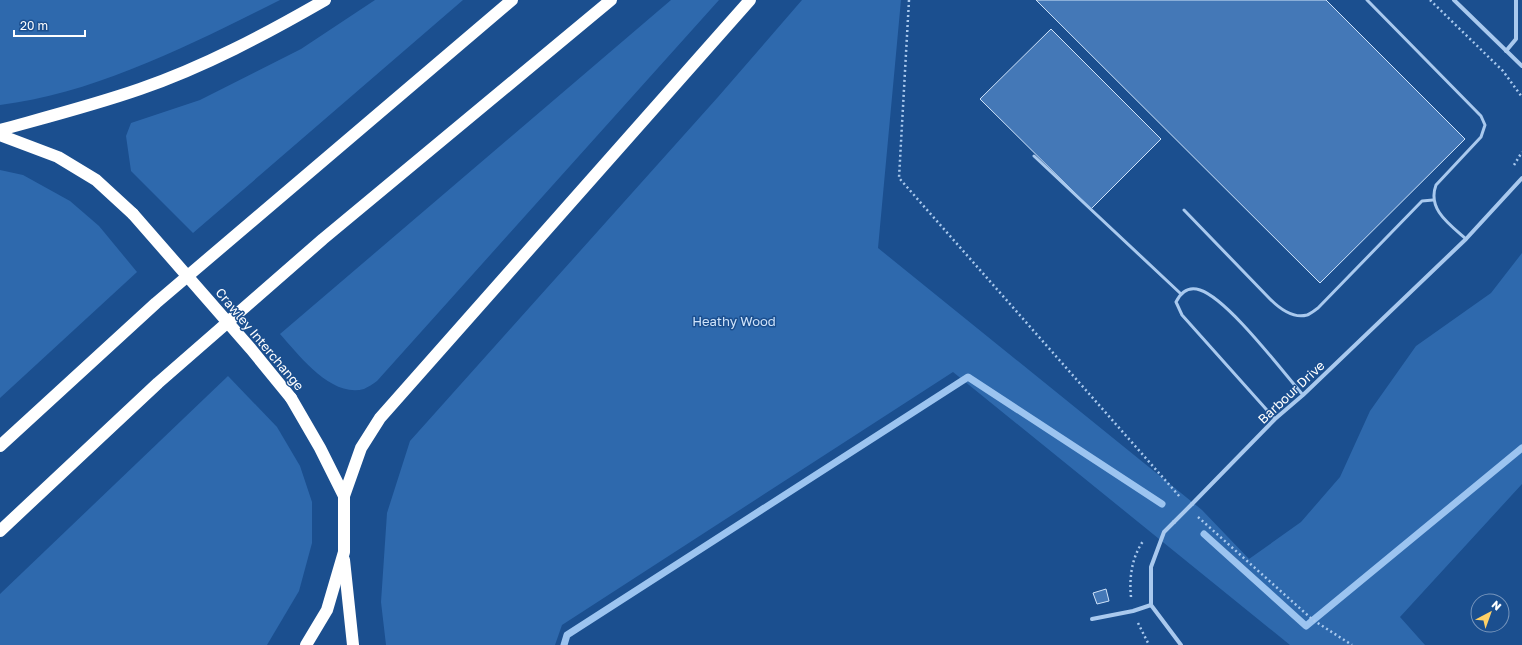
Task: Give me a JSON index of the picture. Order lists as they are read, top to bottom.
{
  "streets": {
    "highway": ["Crawley Interchange"],
    "street": ["Barbour Drive"]
  },
  "parks": ["Heathy Wood"],
  "scale_bar": "20 m",
  "north": "top right"
}
